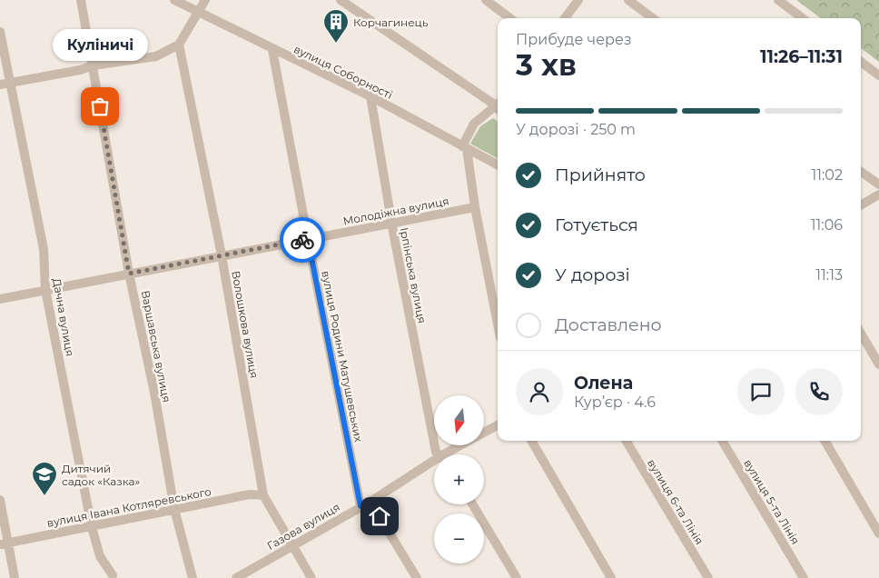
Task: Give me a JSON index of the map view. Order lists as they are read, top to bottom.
{
  "streets": {
    "street": [
      "вулиця Соборності",
      "Молодіжна вулиця",
      "Ірпінська вулиця",
      "Дачна вулиця",
      "Волошкова вулиця",
      "Варшавська вулиця",
      "вулиця Родини Матушевських",
      "вулиця 6-та Лінія",
      "вулиця 5-та Лінія",
      "вулиця Івана Котляревського",
      "Газова вулиця"
    ]
  },
  "crossings": [
    ["вулиця Соборності", "Ірпінська вулиця"],
    ["вулиця Соборності", "вулиця Родини Матушевських"],
    ["Молодіжна вулиця", "Ірпінська вулиця"],
    ["Молодіжна вулиця", "Дачна вулиця"],
    ["Молодіжна вулиця", "Волошкова вулиця"],
    ["Молодіжна вулиця", "Варшавська вулиця"],
    ["Молодіжна вулиця", "вулиця Родини Матушевських"],
    ["Дачна вулиця", "вулиця Івана Котляревського"],
    ["Волошкова вулиця", "вулиця Івана Котляревського"],
    ["Волошкова вулиця", "Газова вулиця"],
    ["Варшавська вулиця", "вулиця Івана Котляревського"],
    ["вулиця Родини Матушевських", "Газова вулиця"]
  ],
  "places": {
    "building": ["Корчагинець"],
    "other": ["Куліничі"],
    "school or university": ["Дитячий садок «Казка»"]
  },
  "north": "bottom",
  "page": {
    "heading": ["3 хв", "Прибуде через", "11:26–11:31"],
    "panel": ["Олена", "Кур’єр · 4.6"],
    "bubble": "Куліничі",
    "bar": "У дорозі · 250 m",
    "list": [
      ["Прийнято", "11:02"],
      ["Готується", "11:06"],
      ["У дорозі", "11:13"],
      "Доставлено"
    ],
    "map_buttons": ["+", "−"]
  }
}
